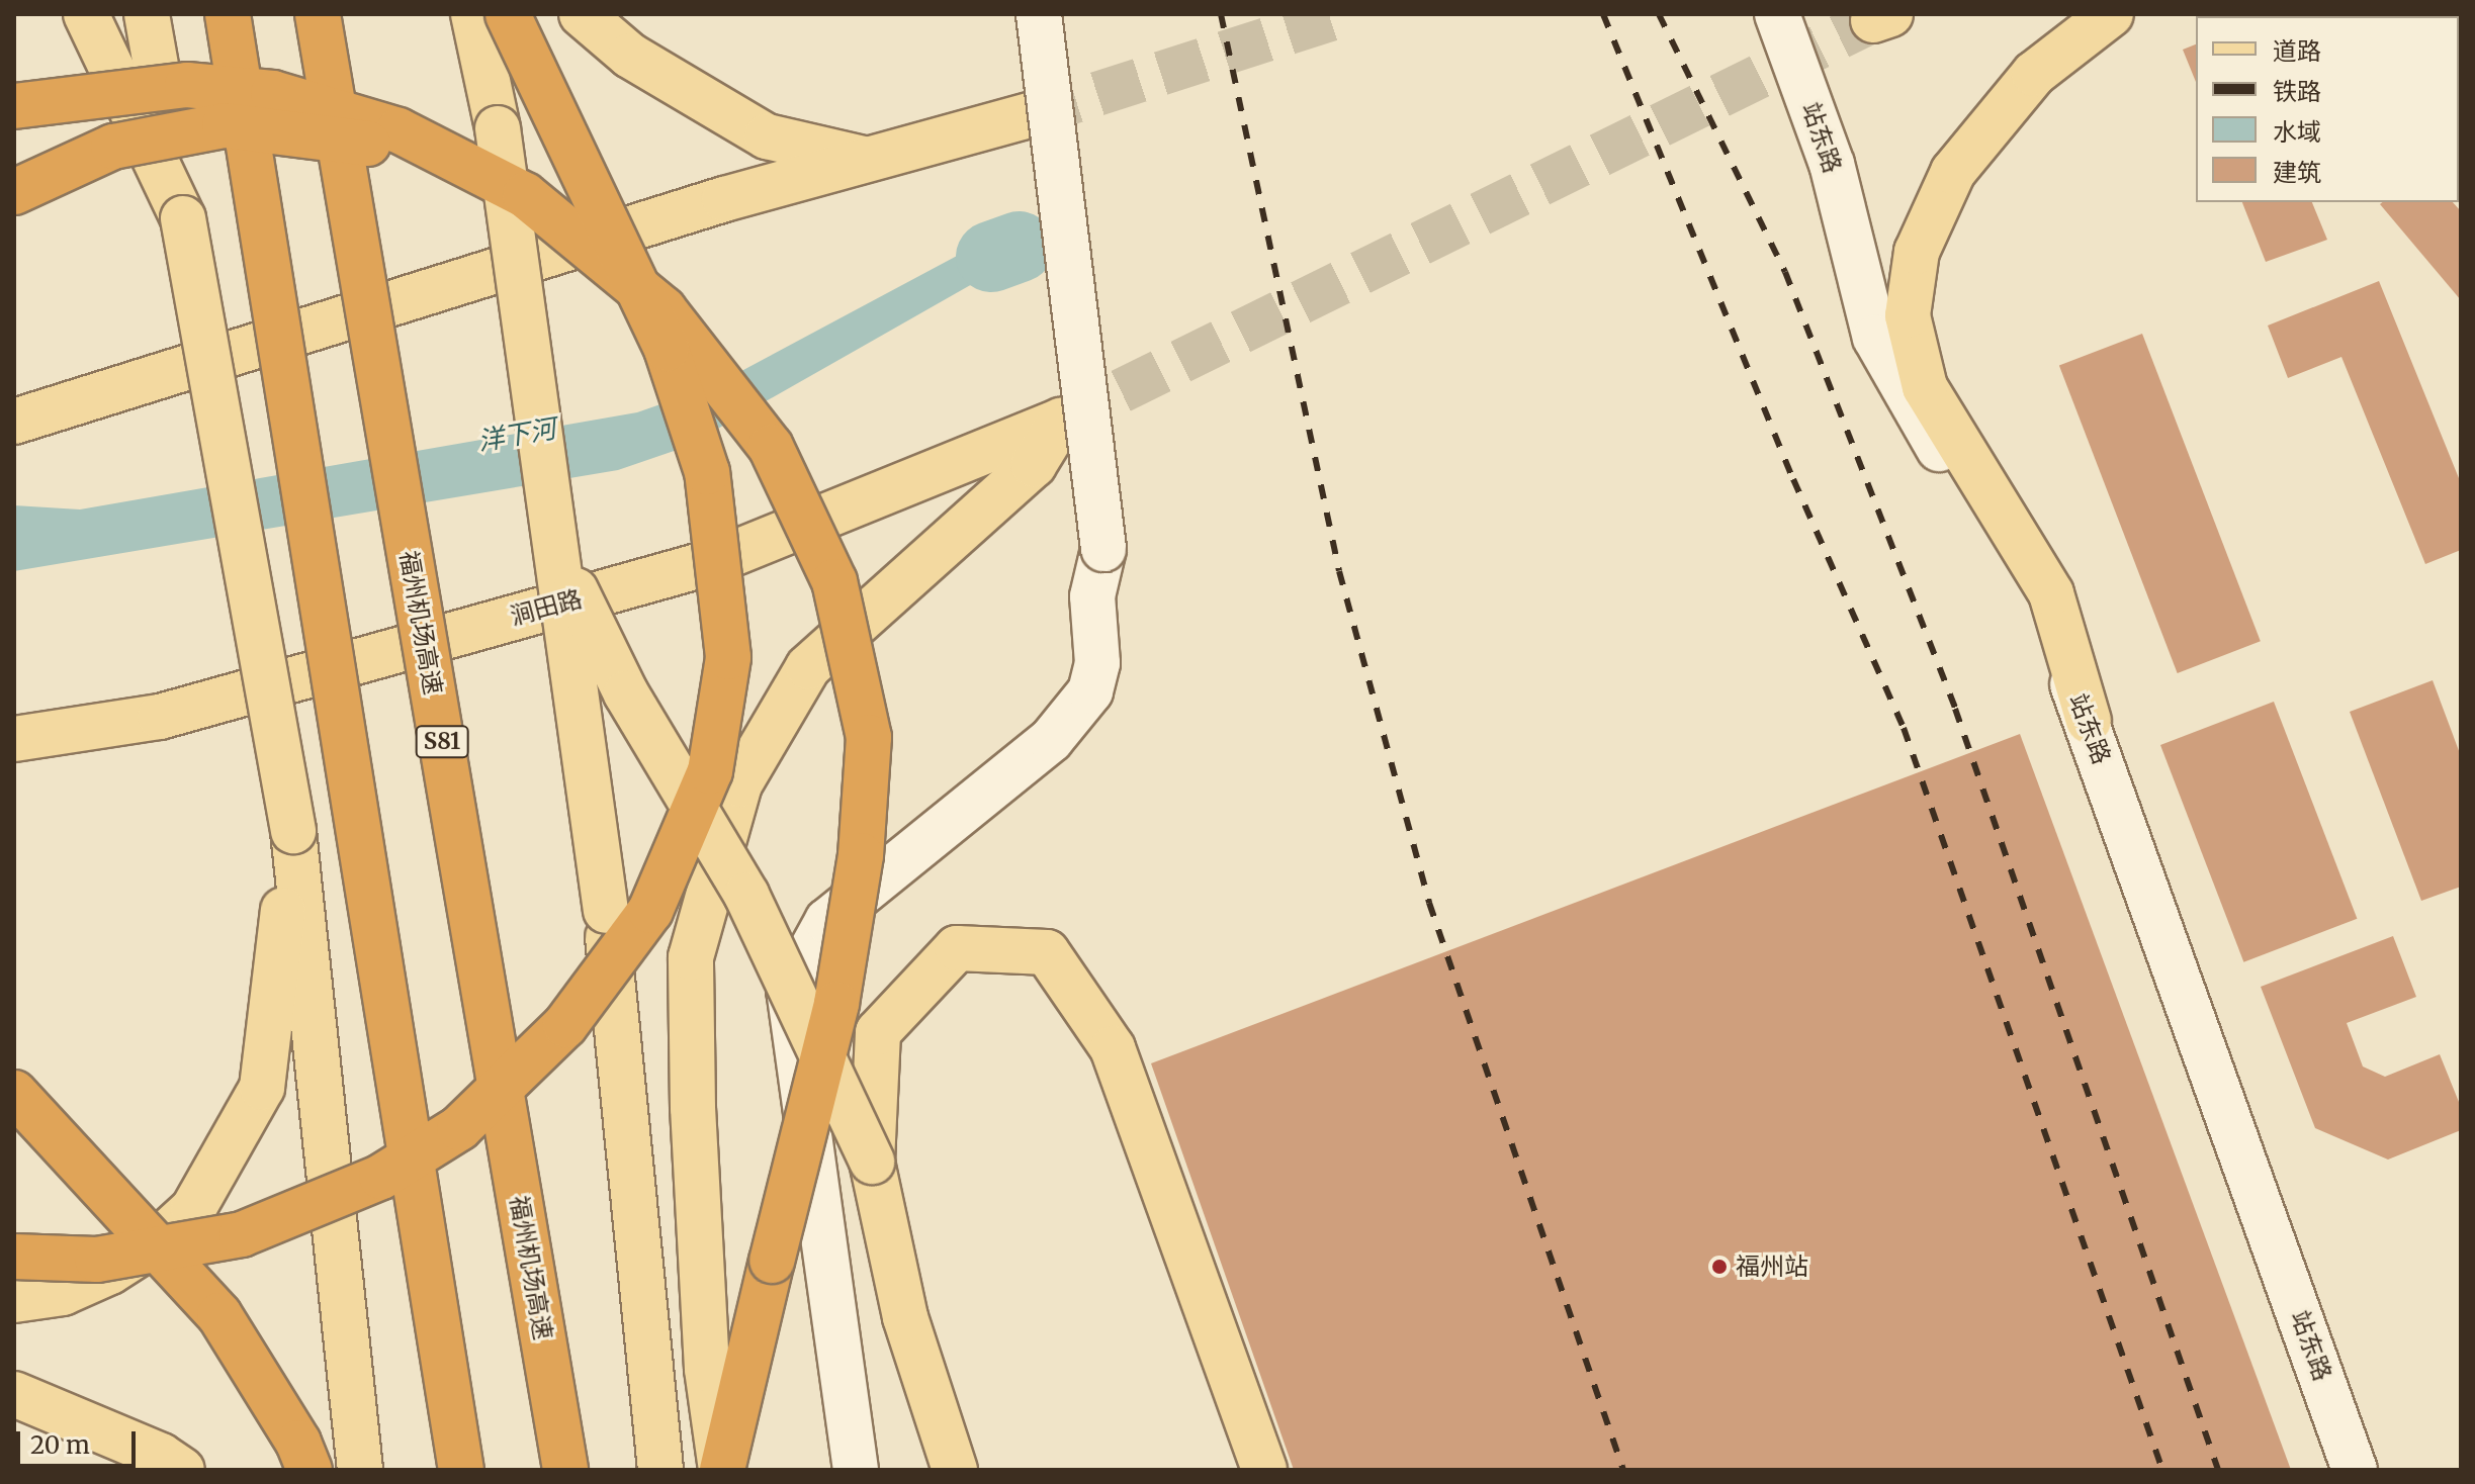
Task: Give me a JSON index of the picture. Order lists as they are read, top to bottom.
{
  "streets": {
    "highway": ["福州机场高速", "S81"],
    "main road": ["涧田路"],
    "street": ["站东路"]
  },
  "water": ["洋下河"],
  "places": ["福州站"],
  "legend": [
    "道路",
    "铁路",
    "水域",
    "建筑"
  ],
  "scale_bar": "20 m"
}
